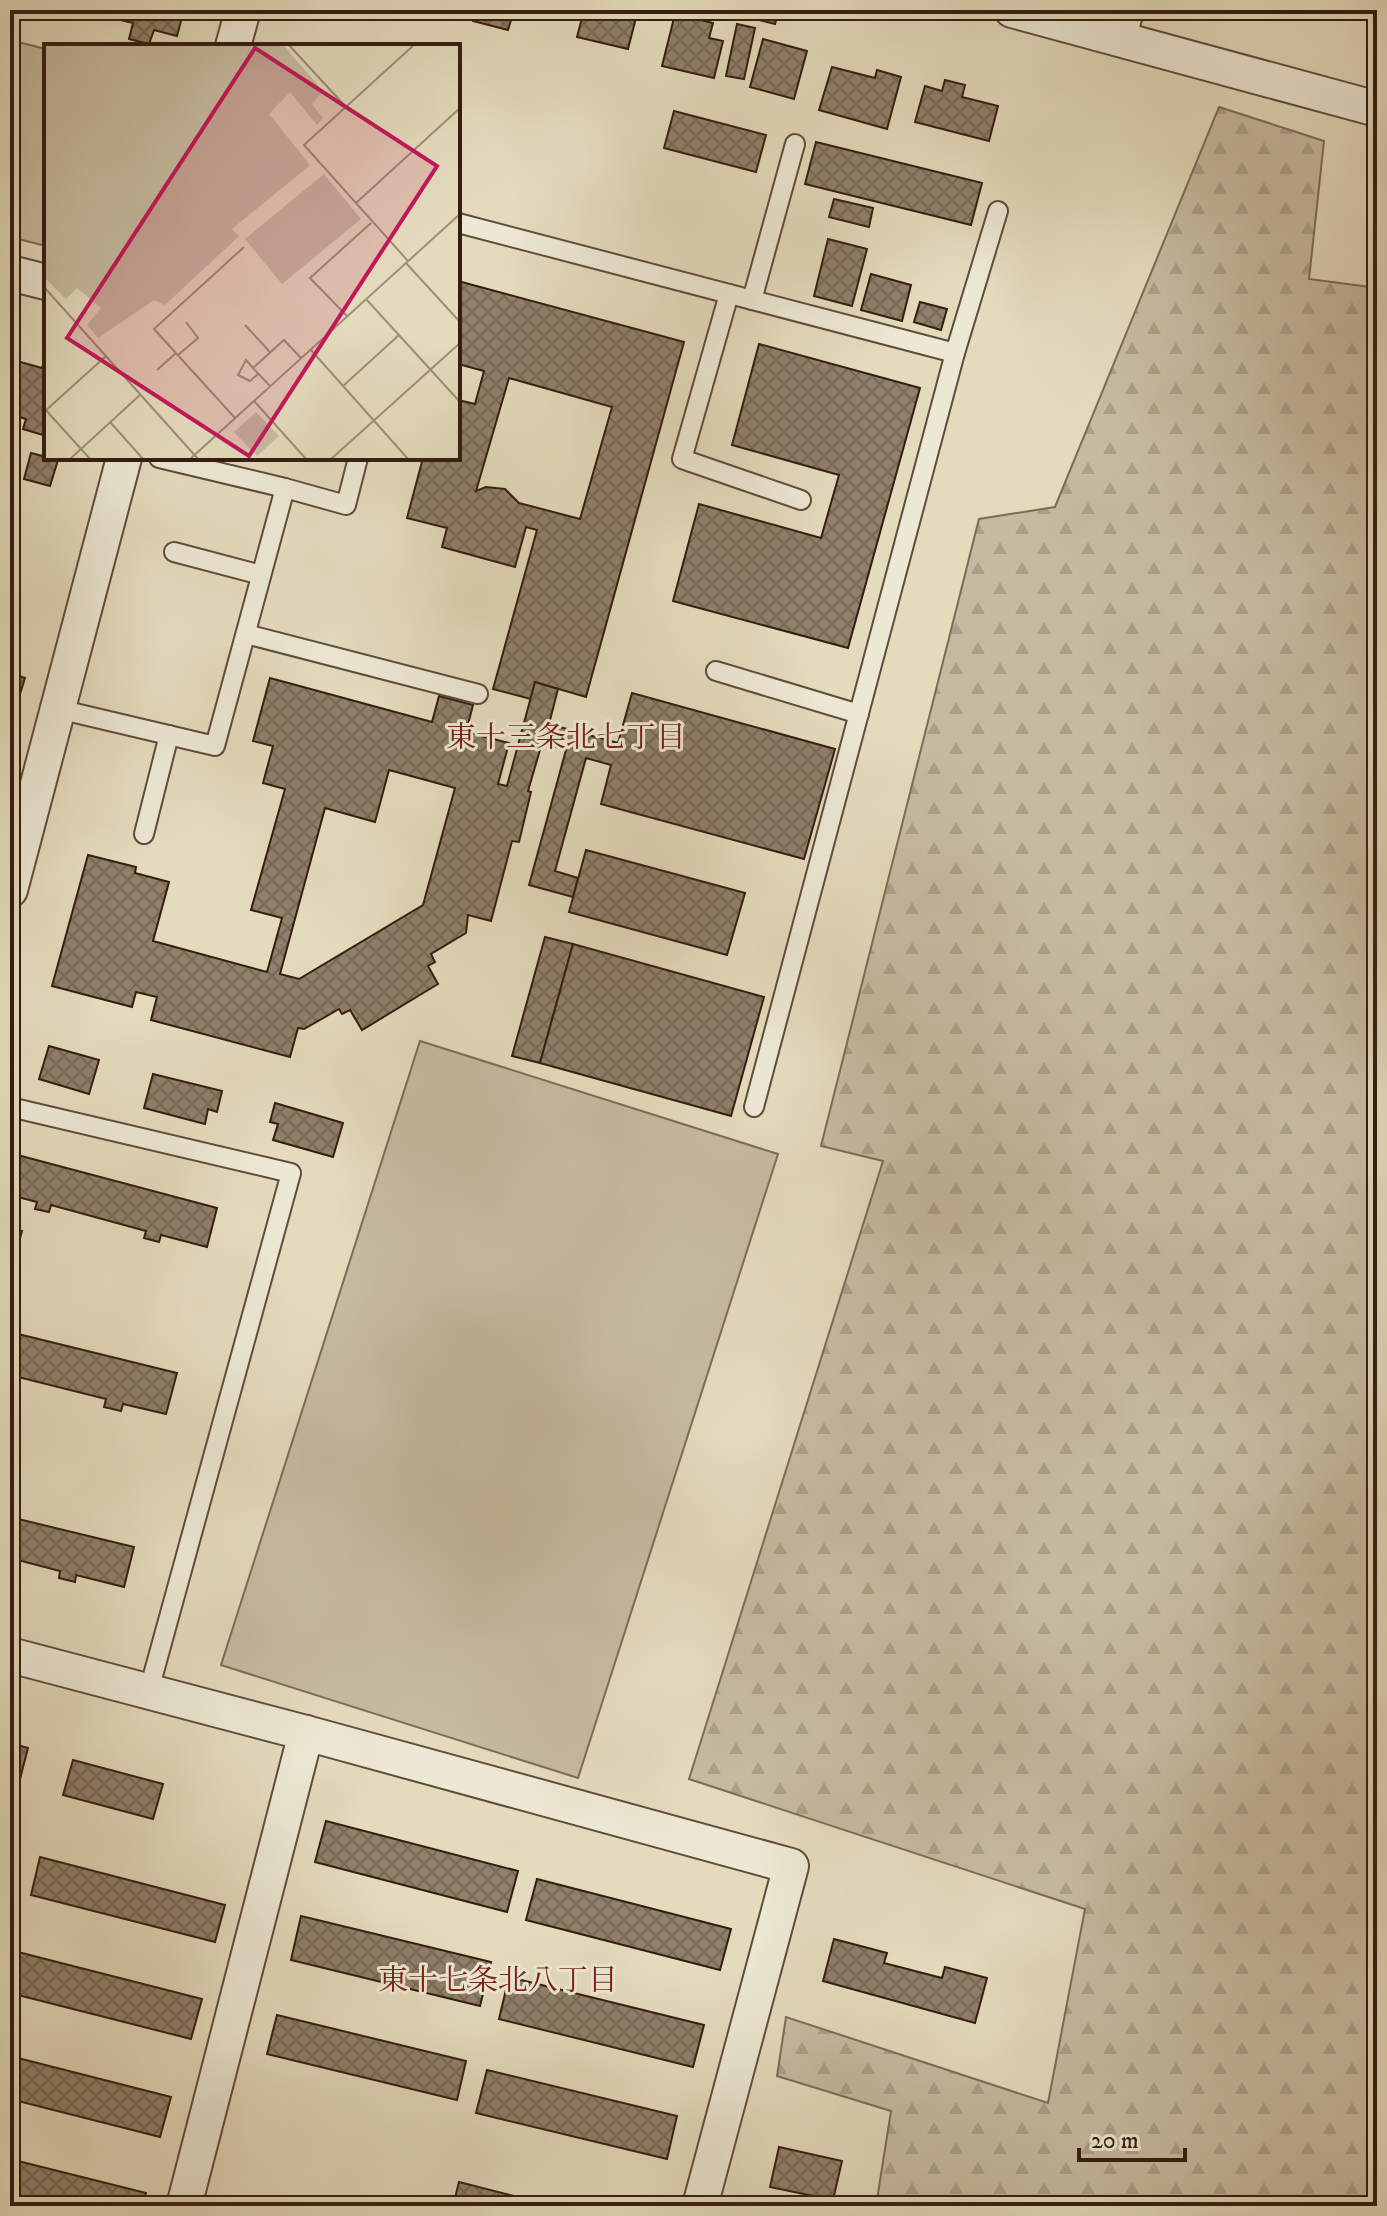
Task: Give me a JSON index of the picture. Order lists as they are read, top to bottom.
{
  "districts": ["東十三条北七丁目", "東十七条北八丁目"],
  "scale_bar": "20 m"
}
